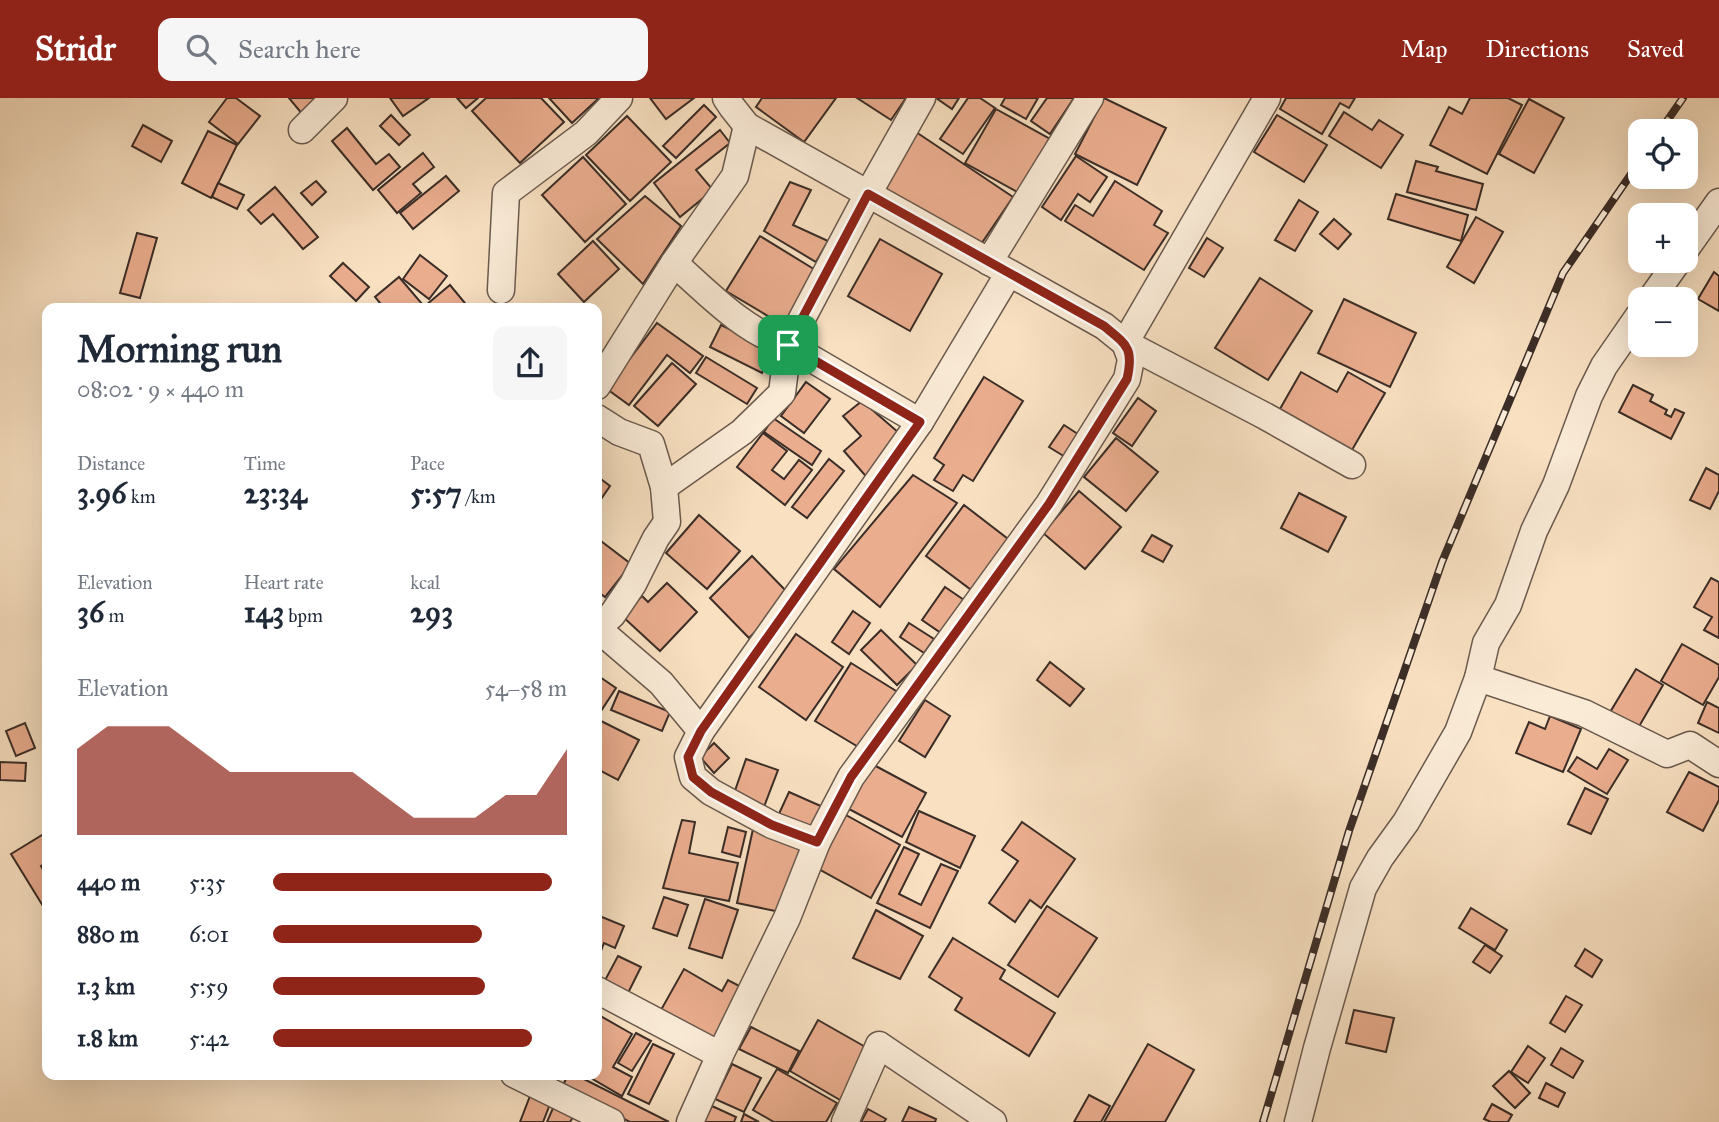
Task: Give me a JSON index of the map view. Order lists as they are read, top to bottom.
{
  "page": {
    "header": "Stridr",
    "search": "Search here",
    "nav": ["Map", "Directions", "Saved"],
    "map_buttons": ["+", "−"],
    "heading": ["Morning run", "08:02 · 9 × 440 m"],
    "stats": [
      ["Distance", "3.96 km"],
      ["Time", "23:34"],
      ["Pace", "5:57 /km"],
      ["Elevation", "36 m"],
      ["Heart rate", "143 bpm"],
      ["kcal", "293"]
    ],
    "chart": ["Elevation", "54–58 m"],
    "list": [
      {
        "name": "440 m",
        "note": "5:35"
      },
      {
        "name": "880 m",
        "note": "6:01"
      },
      {
        "name": "1.3 km",
        "note": "5:59"
      },
      {
        "name": "1.8 km",
        "note": "5:42"
      }
    ]
  }
}
